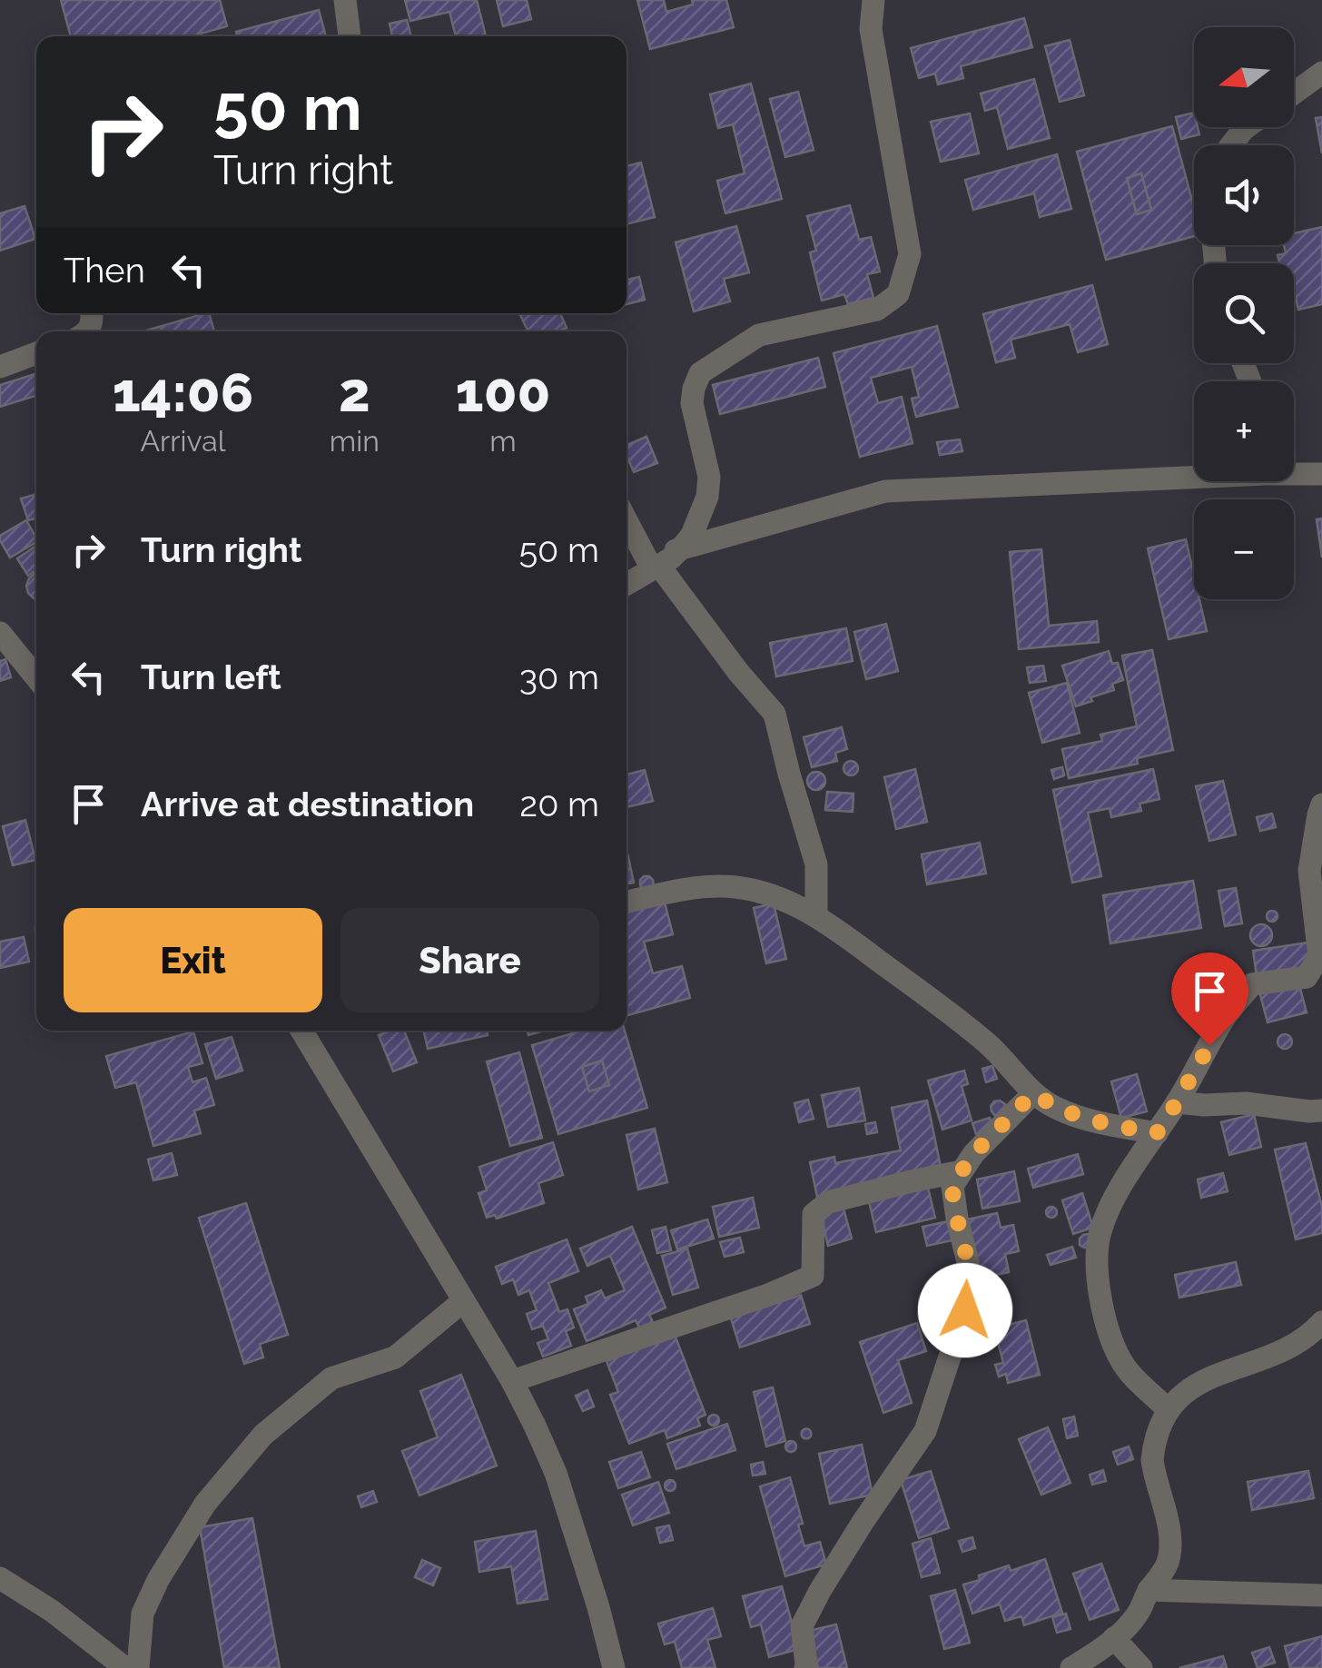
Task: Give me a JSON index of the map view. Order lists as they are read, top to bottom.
{
  "north": "left",
  "page": {
    "map_buttons": ["+", "−"],
    "turn": ["50 m", "Turn right"],
    "then": "Then",
    "eta": [
      "14:06",
      "Arrival",
      "2",
      "min",
      "100",
      "m"
    ],
    "list": [
      {
        "name": "Turn right",
        "value": "50 m"
      },
      {
        "name": "Turn left",
        "value": "30 m"
      },
      {
        "name": "Arrive at destination",
        "value": "20 m"
      }
    ],
    "buttons": ["Exit", "Share"]
  }
}
